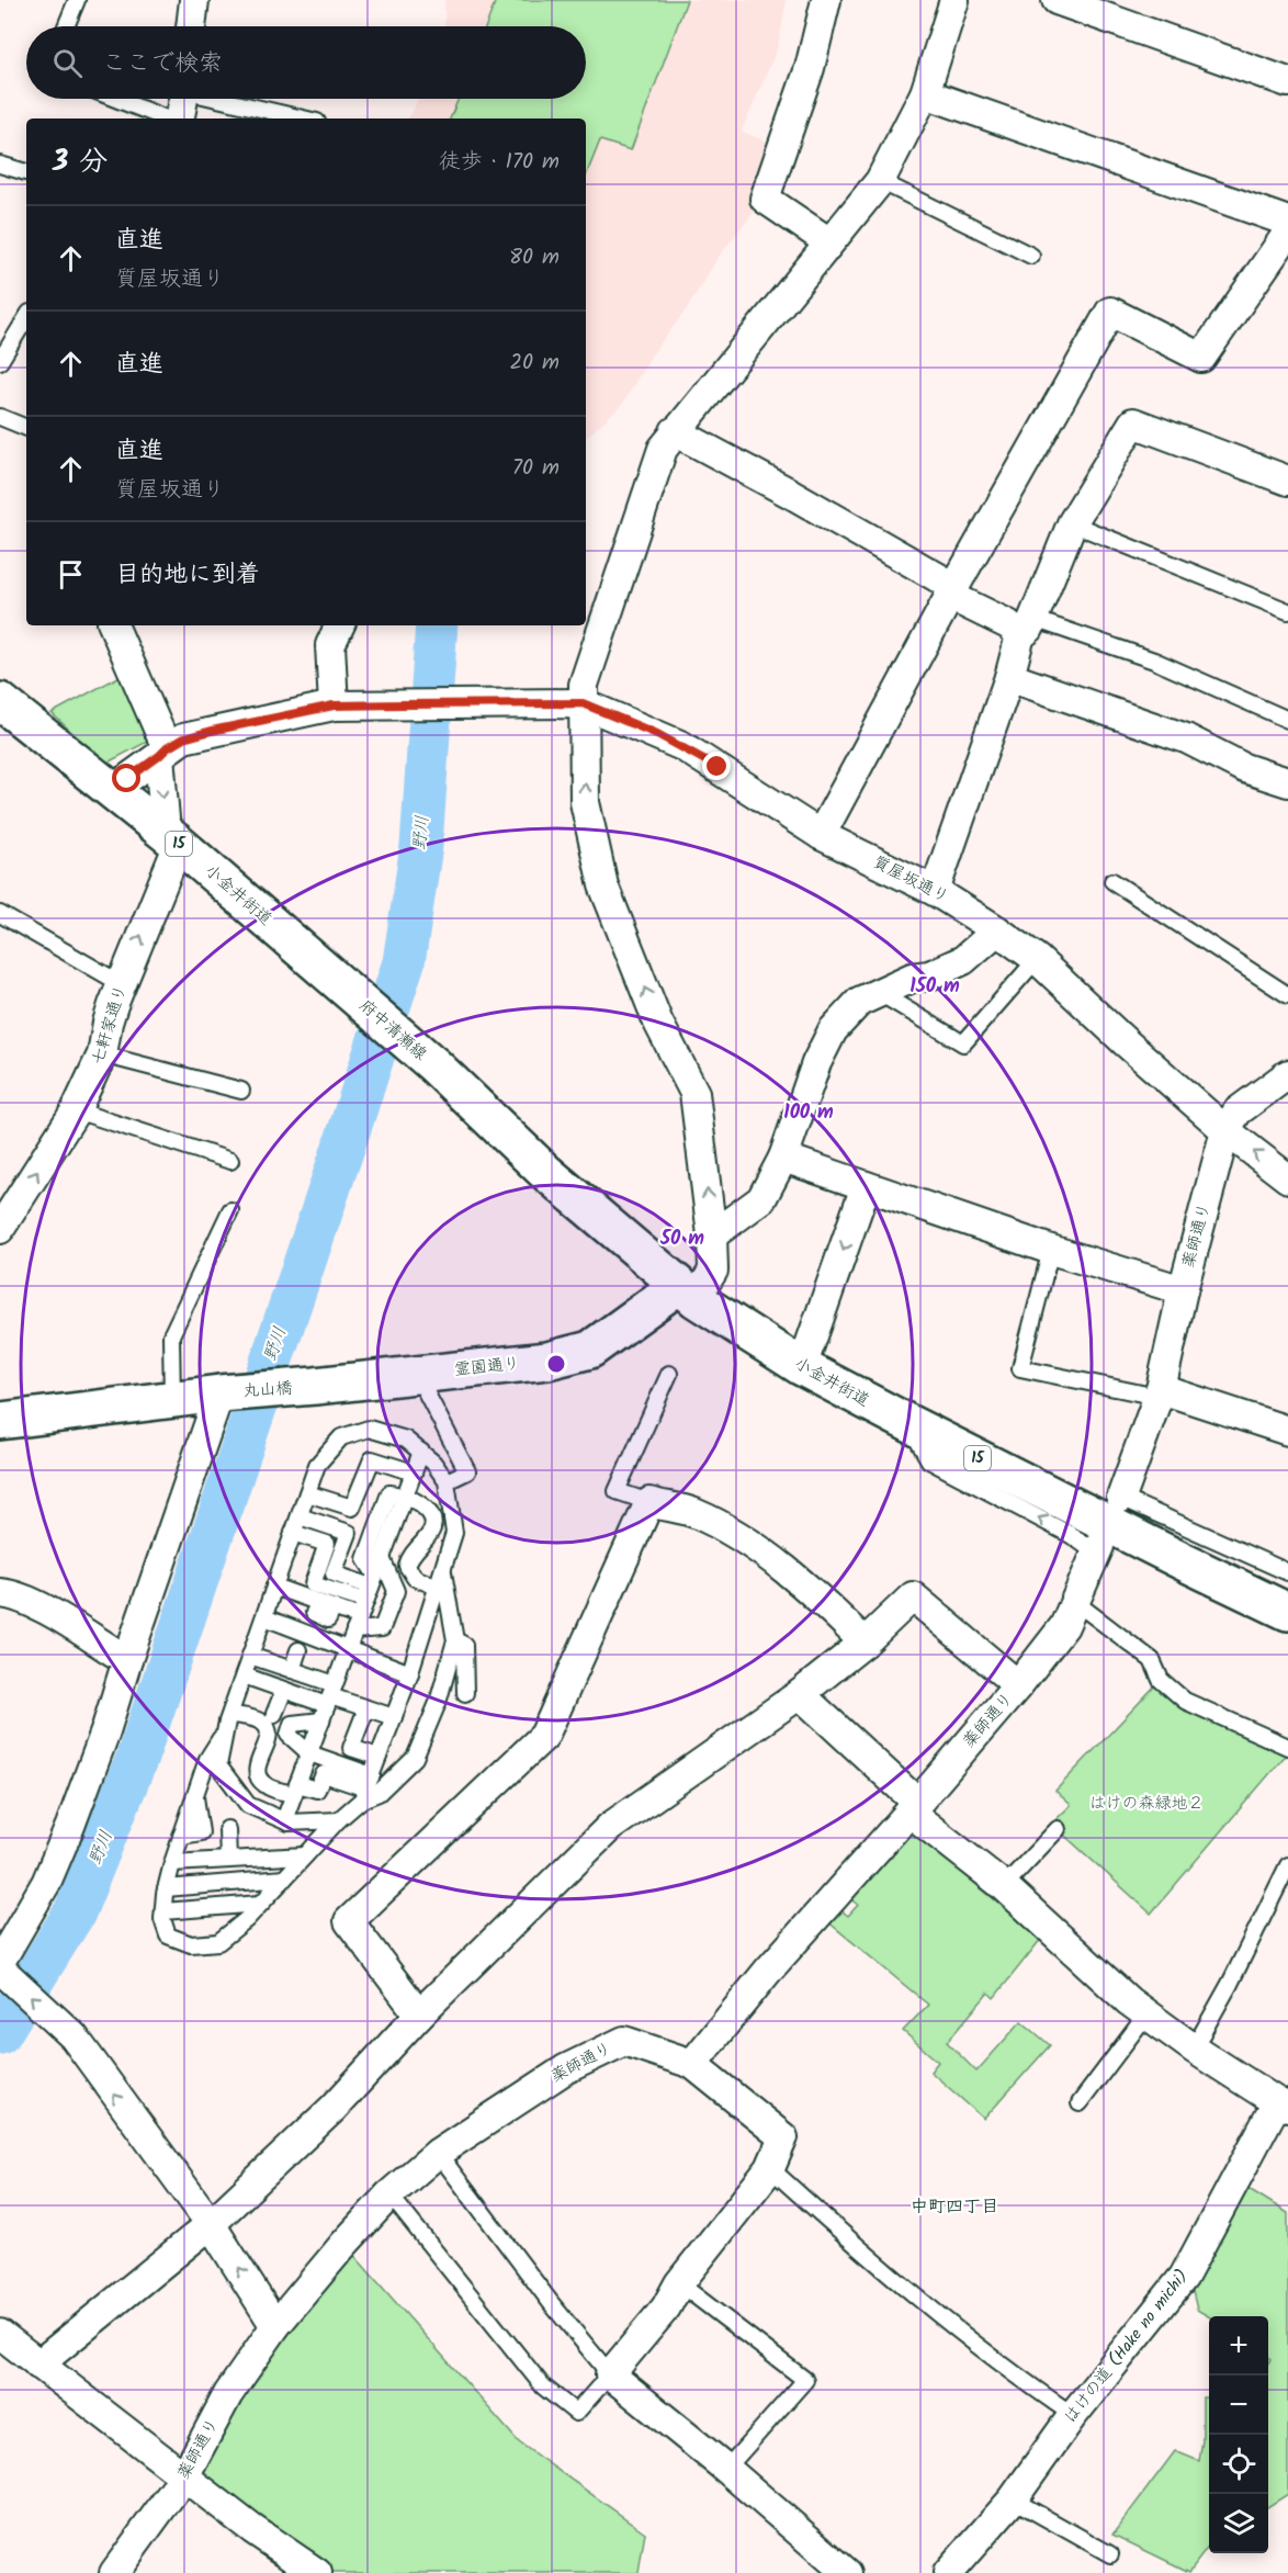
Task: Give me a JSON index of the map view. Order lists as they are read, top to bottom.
{
  "streets": {
    "main road": [
      "15",
      "小金井街道",
      "府中清瀬線",
      "霊園通り",
      "丸山橋"
    ],
    "street": [
      "質屋坂通り",
      "七軒家通り",
      "薬師通り",
      "はけの道 (Hake no michi)"
    ]
  },
  "crossings": [
    ["質屋坂通り", "薬師通り"],
    ["小金井街道", "七軒家通り"],
    ["小金井街道", "府中清瀬線"],
    ["小金井街道", "霊園通り"],
    ["霊園通り", "丸山橋"]
  ],
  "districts": ["中町四丁目"],
  "water": ["野川"],
  "parks": ["はけの森緑地２"],
  "page": {
    "search": "ここで検索",
    "heading": ["3 分", "徒歩 · 170 m"],
    "list": [
      ["直進", "質屋坂通り", "80 m"],
      ["直進", "20 m"],
      ["直進", "質屋坂通り", "70 m"],
      "目的地に到着"
    ],
    "map_buttons": ["+", "−"]
  },
  "rings": ["150 m", "100 m", "50 m"]
}
